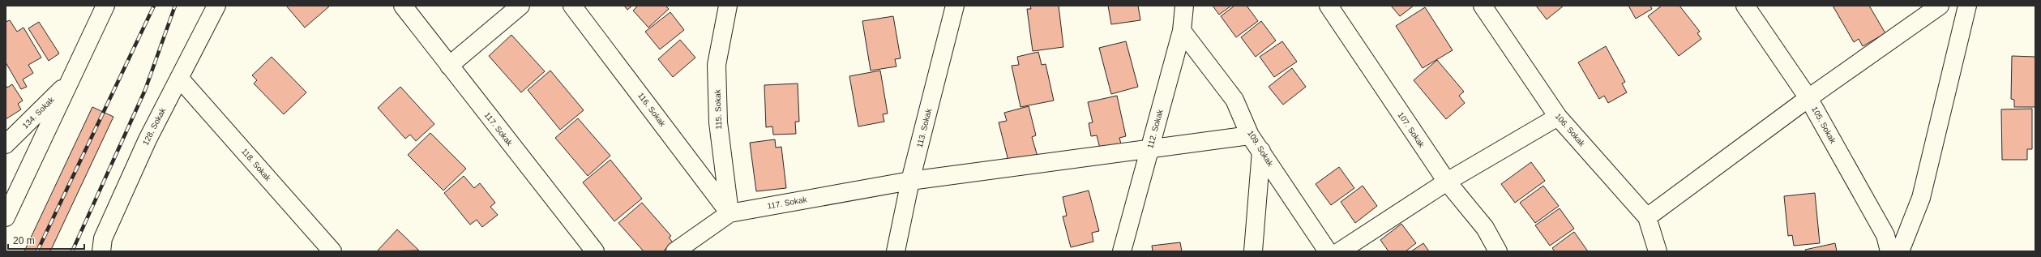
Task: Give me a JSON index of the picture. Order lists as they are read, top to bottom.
{
  "streets": {
    "street": [
      "116. Sokak",
      "115. Sokak",
      "134. Sokak",
      "105. Sokak",
      "128. Sokak",
      "113. Sokak",
      "117. Sokak",
      "112. Sokak",
      "107. Sokak",
      "106. Sokak",
      "109. Sokak",
      "118. Sokak"
    ]
  },
  "crossings": [
    ["116. Sokak", "115. Sokak"],
    ["116. Sokak", "117. Sokak"],
    ["115. Sokak", "117. Sokak"],
    ["128. Sokak", "118. Sokak"],
    ["113. Sokak", "117. Sokak"],
    ["117. Sokak", "112. Sokak"],
    ["117. Sokak", "109. Sokak"],
    ["112. Sokak", "109. Sokak"]
  ],
  "scale_bar": "20 m"
}
